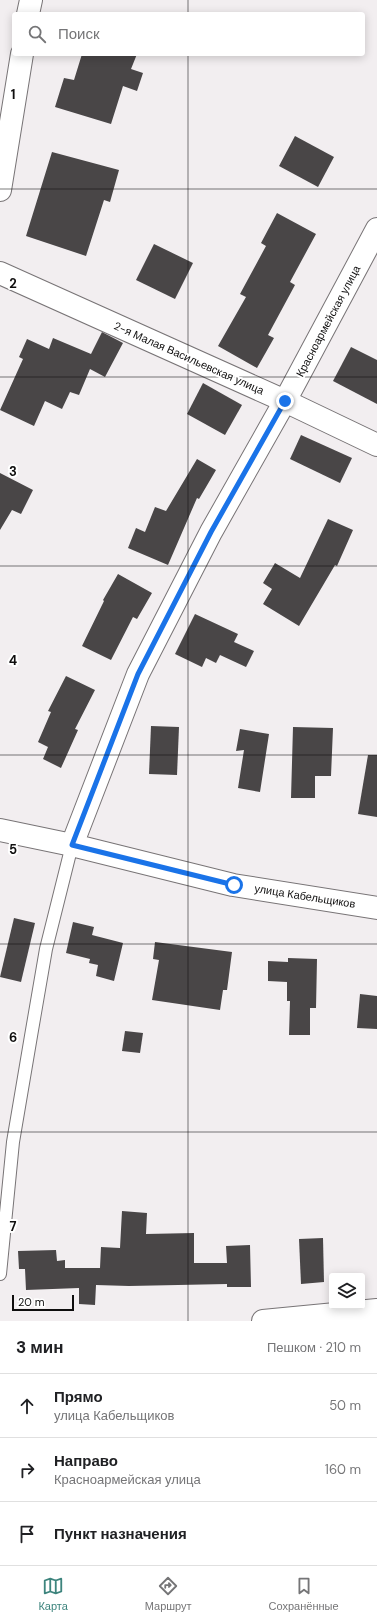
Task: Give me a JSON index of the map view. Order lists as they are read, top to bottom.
{
  "streets": {
    "street": ["Красноармейская улица", "2-я Малая Васильевская улица", "улица Кабельщиков"]
  },
  "crossings": [
    ["Красноармейская улица", "2-я Малая Васильевская улица"],
    ["Красноармейская улица", "улица Кабельщиков"]
  ],
  "scale_bar": "20 m",
  "page": {
    "search": "Поиск",
    "scale": "20 m",
    "heading": ["3 мин", "Пешком · 210 m"],
    "list": [
      ["Прямо", "улица Кабельщиков", "50 m"],
      ["Направо", "Красноармейская улица", "160 m"],
      "Пункт назначения"
    ],
    "nav": ["Карта", "Маршрут", "Сохранённые"]
  },
  "grid": {
    "rows": [
      "1",
      "2",
      "3",
      "4",
      "5",
      "6",
      "7"
    ]
  }
}
